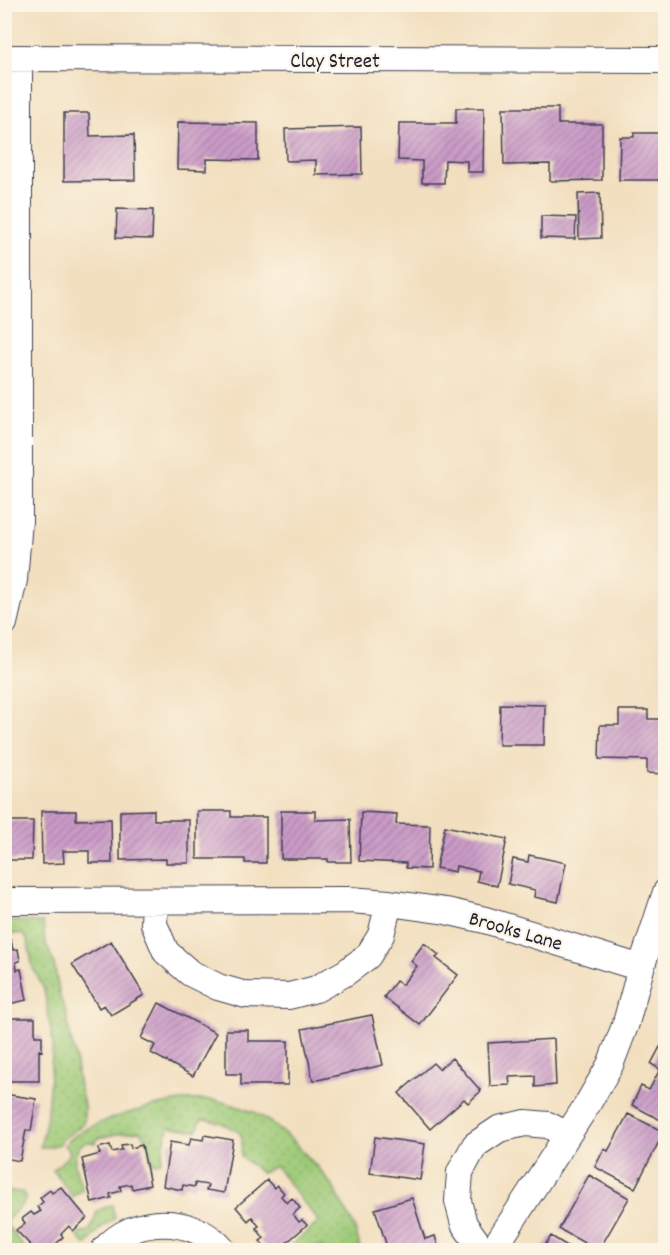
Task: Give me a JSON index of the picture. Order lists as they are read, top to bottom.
{
  "streets": {
    "street": ["Clay Street", "Brooks Lane"]
  }
}
